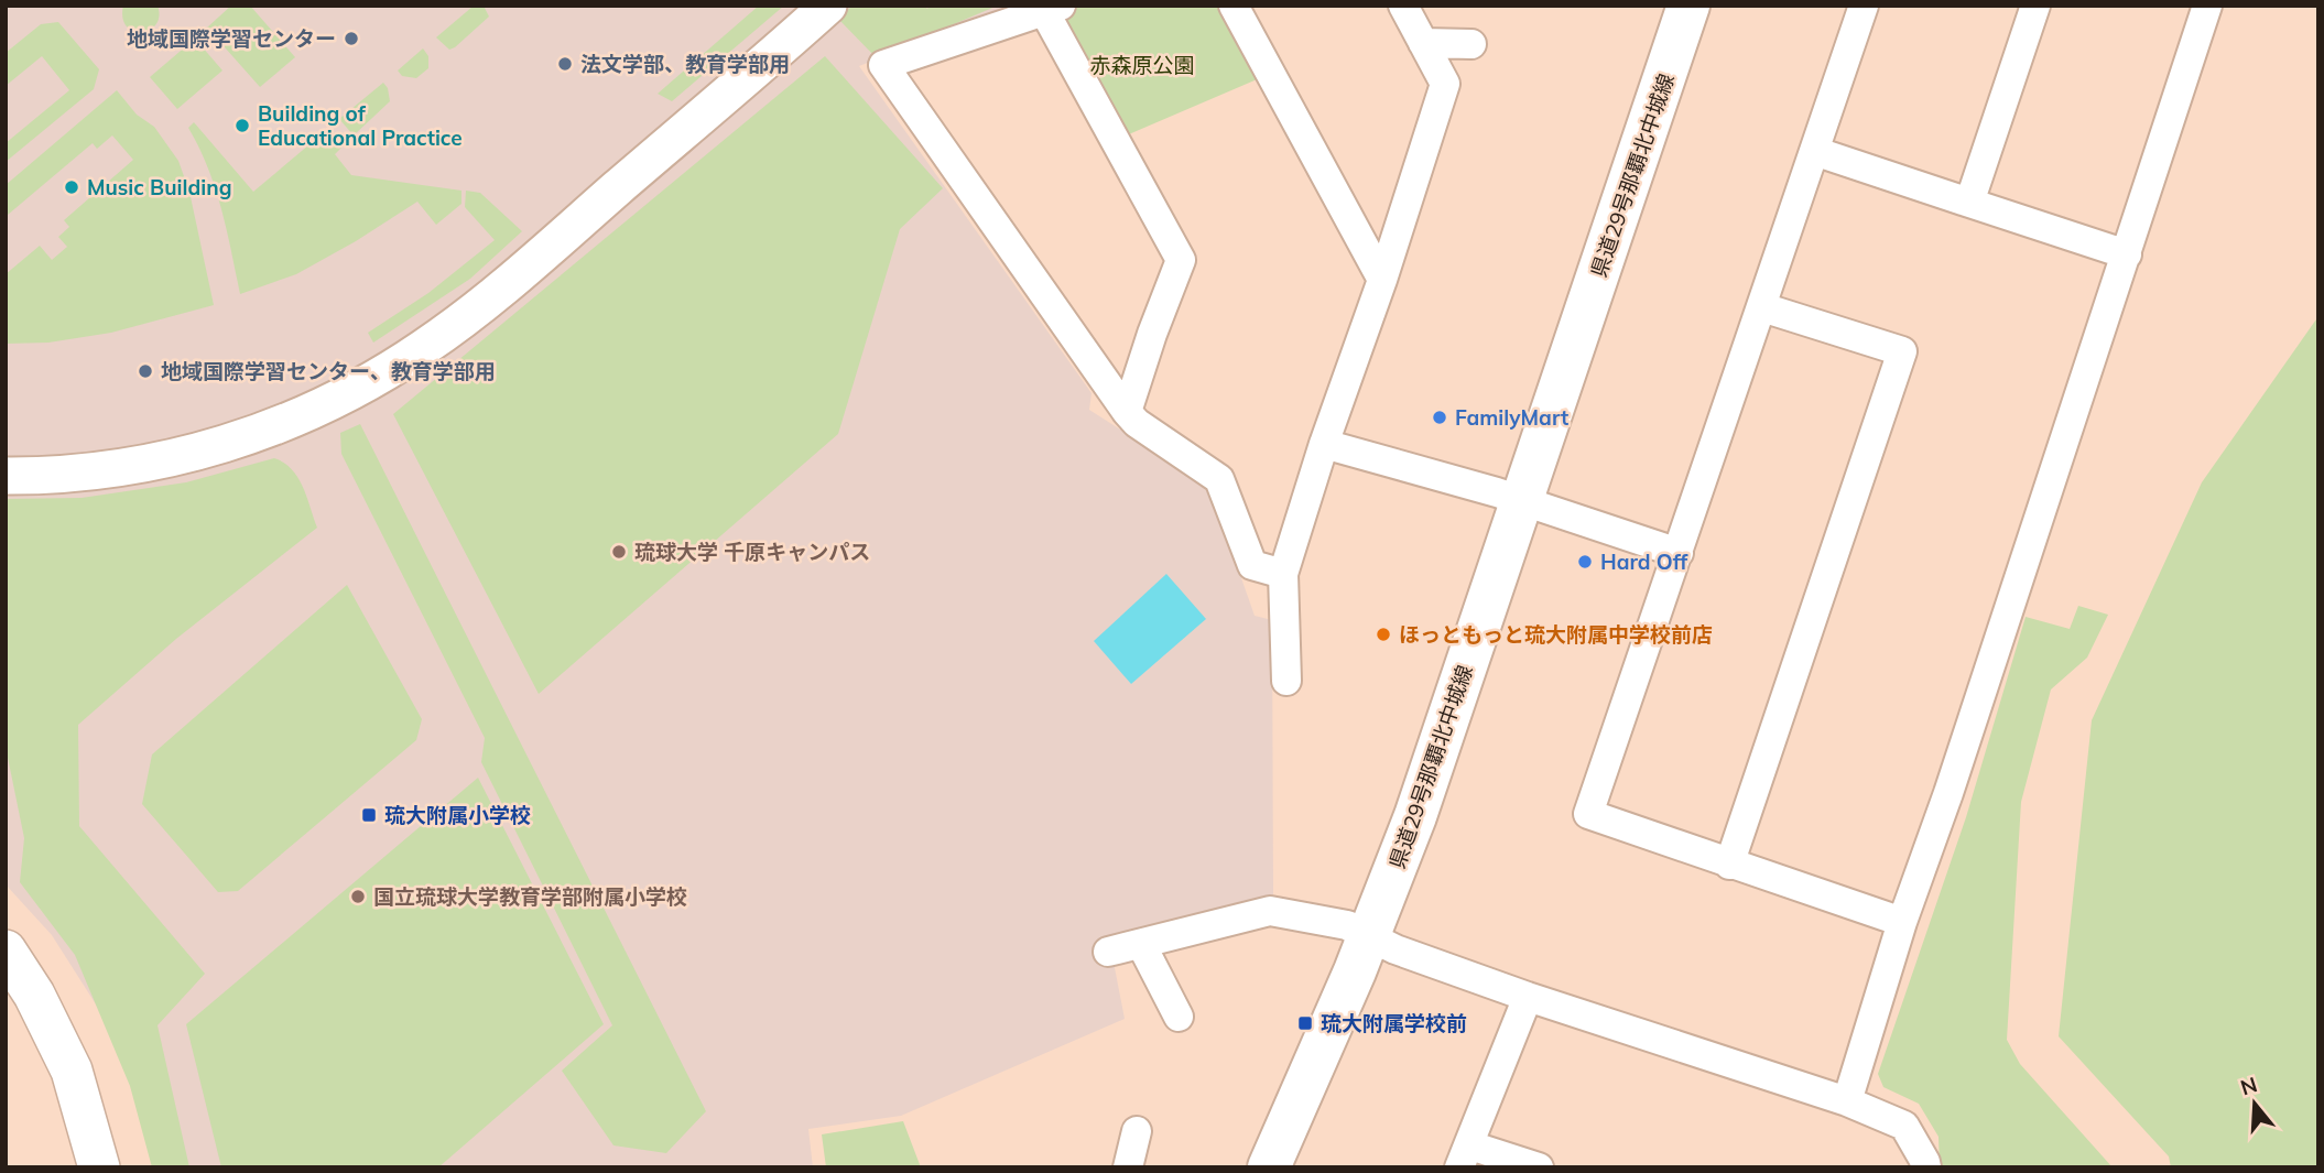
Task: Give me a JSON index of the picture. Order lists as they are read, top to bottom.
{
  "streets": {
    "main road": ["県道29号那覇北中城線"]
  },
  "parks": ["赤森原公園"],
  "places": {
    "other": [
      "地域国際学習センター",
      "法文学部、教育学部用",
      "Building of Educational Practice",
      "Music Building",
      "地域国際学習センター、教育学部用",
      "FamilyMart",
      "琉球大学 千原キャンパス",
      "Hard Off",
      "ほっともっと琉大附属中学校前店",
      "国立琉球大学教育学部附属小学校"
    ],
    "transit": ["琉大附属小学校", "琉大附属学校前"]
  },
  "north": "top"
}
